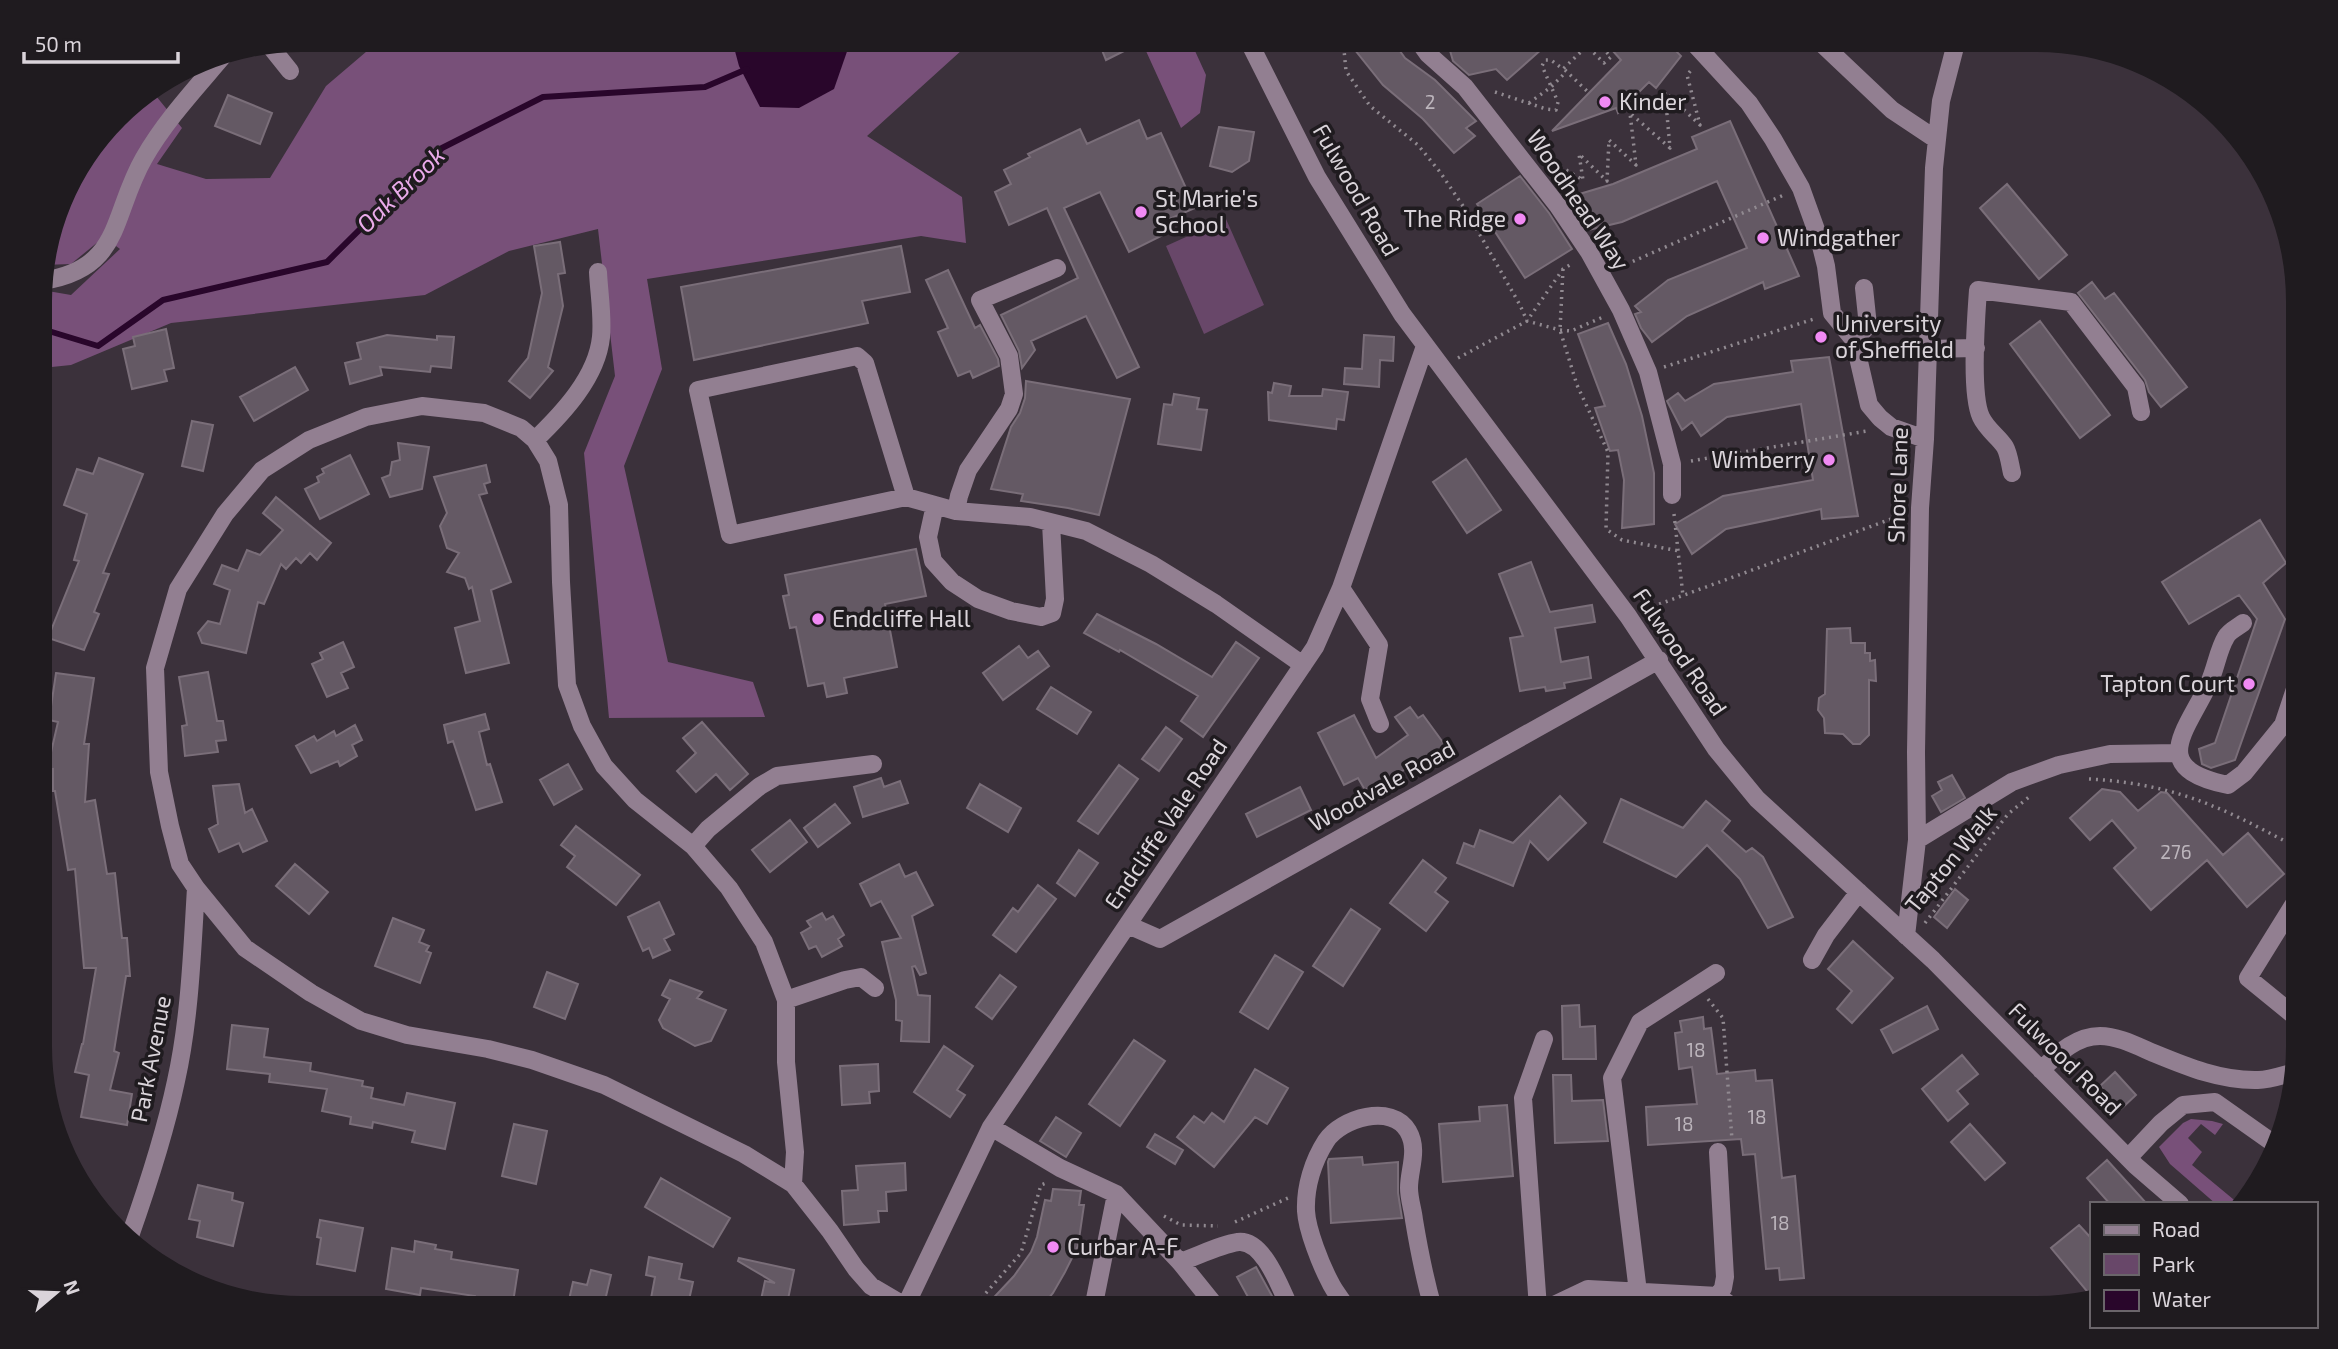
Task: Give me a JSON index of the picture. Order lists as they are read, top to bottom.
{
  "streets": {
    "street": [
      "Fulwood Road",
      "Woodhead Way",
      "Shore Lane",
      "Woodvale Road",
      "Endcliffe Vale Road",
      "Park Avenue"
    ],
    "path": ["Tapton Walk"]
  },
  "crossings": [
    ["Fulwood Road", "Shore Lane"],
    ["Fulwood Road", "Woodvale Road"],
    ["Fulwood Road", "Endcliffe Vale Road"],
    ["Fulwood Road", "Tapton Walk"],
    ["Shore Lane", "Tapton Walk"],
    ["Woodvale Road", "Endcliffe Vale Road"]
  ],
  "water": ["Oak Brook"],
  "places": [
    "Kinder",
    "St Marie's School",
    "The Ridge",
    "Windgather",
    "University of Sheffield",
    "Wimberry",
    "Endcliffe Hall",
    "Tapton Court",
    "Curbar A-F"
  ],
  "house_numbers": [
    "2",
    "276",
    "18",
    "18",
    "18",
    "18"
  ],
  "legend": ["Road", "Park", "Water"],
  "scale_bar": "50 m",
  "north": "right"
}
